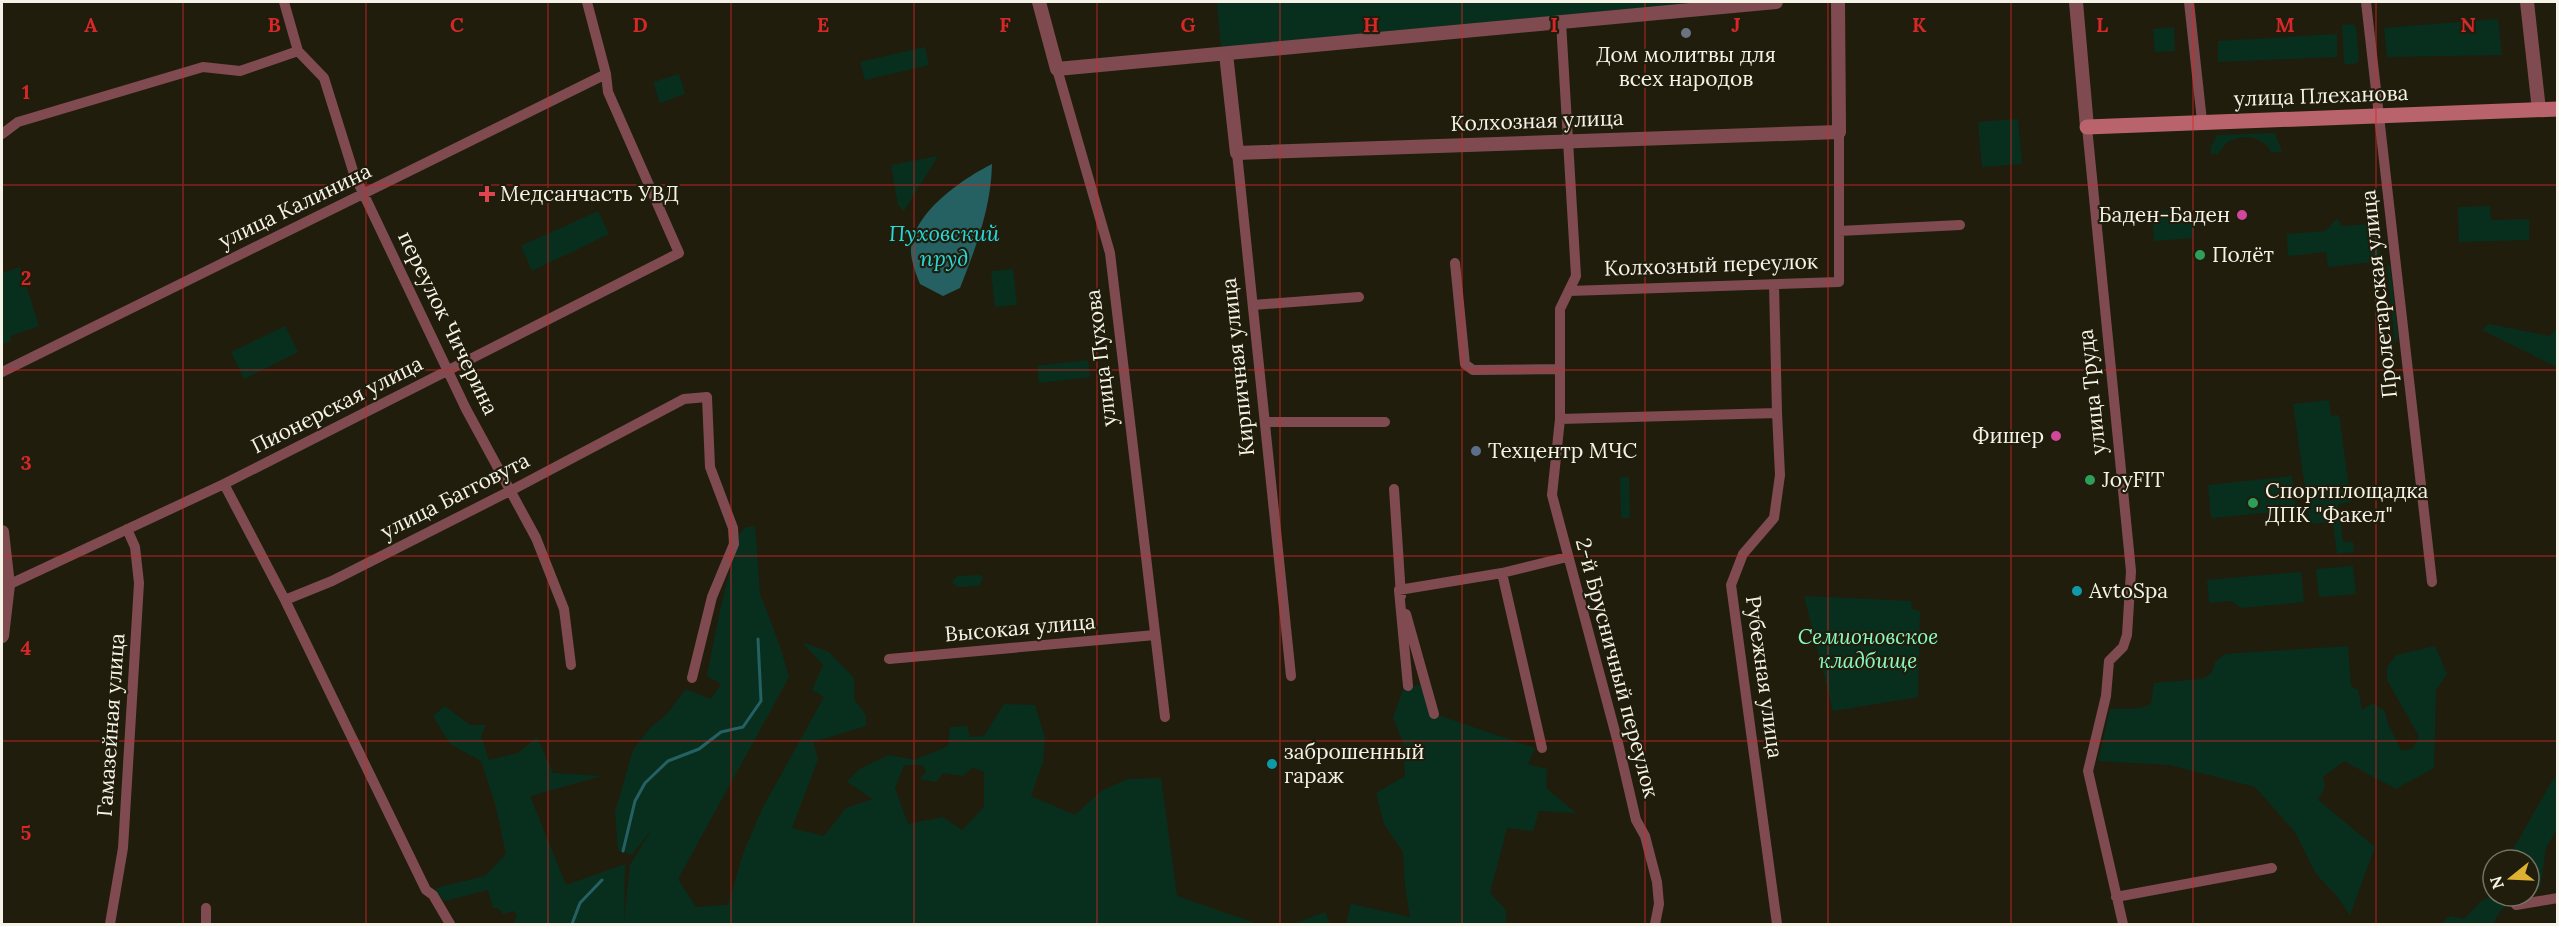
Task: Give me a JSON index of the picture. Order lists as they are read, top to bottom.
{
  "streets": {
    "main road": ["улица Плеханова"],
    "street": [
      "Колхозная улица",
      "улица Калинина",
      "Колхозный переулок",
      "Пролетарская улица",
      "переулок Чичерина",
      "улица Пухова",
      "Кирпичная улица",
      "улица Труда",
      "Пионерская улица",
      "улица Багговута",
      "Высокая улица",
      "2-й Брусничный переулок",
      "Рубежная улица",
      "Гамазейная улица"
    ]
  },
  "crossings": [
    ["улица Плеханова", "Пролетарская улица"],
    ["улица Плеханова", "улица Труда"],
    ["Колхозная улица", "Колхозный переулок"],
    ["Колхозная улица", "Кирпичная улица"],
    ["улица Калинина", "переулок Чичерина"],
    ["улица Калинина", "Пионерская улица"],
    ["Колхозный переулок", "2-й Брусничный переулок"],
    ["Колхозный переулок", "Рубежная улица"],
    ["переулок Чичерина", "Пионерская улица"],
    ["переулок Чичерина", "улица Багговута"],
    ["улица Пухова", "Высокая улица"],
    ["Пионерская улица", "Гамазейная улица"]
  ],
  "water": ["Пуховский пруд"],
  "parks": ["Семионовское кладбище"],
  "places": {
    "other": [
      "Дом молитвы для всех народов",
      "Баден-Баден",
      "Полёт",
      "Фишер",
      "Техцентр МЧС",
      "JoyFIT",
      "Спортплощадка ДПК \"Факел\"",
      "AvtoSpa",
      "заброшенный гараж"
    ],
    "health": ["Медсанчасть УВД"]
  },
  "north": "left",
  "grid": {
    "columns": [
      "A",
      "B",
      "C",
      "D",
      "E",
      "F",
      "G",
      "H",
      "I",
      "J",
      "K",
      "L",
      "M",
      "N"
    ],
    "rows": [
      "1",
      "2",
      "3",
      "4",
      "5"
    ]
  }
}
